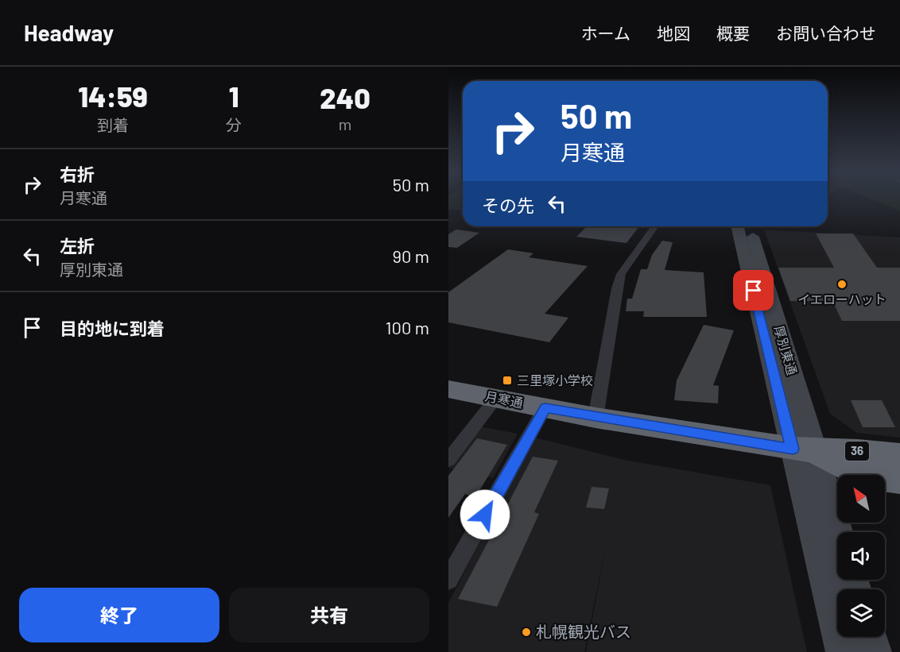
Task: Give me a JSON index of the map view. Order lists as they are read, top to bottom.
{
  "streets": {
    "highway": ["月寒通", "36"],
    "street": ["厚別東通"]
  },
  "crossings": [
    ["厚別東通", "月寒通"]
  ],
  "places": {
    "other": ["イエローハット", "札幌観光バス"],
    "transit": ["三里塚小学校"]
  },
  "north": "top left",
  "page": {
    "header": "Headway",
    "nav": [
      "ホーム",
      "地図",
      "概要",
      "お問い合わせ"
    ],
    "eta": [
      "14:59",
      "到着",
      "1",
      "分",
      "240",
      "m"
    ],
    "turn": ["50 m", "月寒通"],
    "list": [
      {
        "name": "右折",
        "note": "月寒通",
        "value": "50 m"
      },
      {
        "name": "左折",
        "note": "厚別東通",
        "value": "90 m"
      },
      {
        "name": "目的地に到着",
        "value": "100 m"
      }
    ],
    "then": "その先",
    "buttons": ["終了", "共有"]
  }
}
